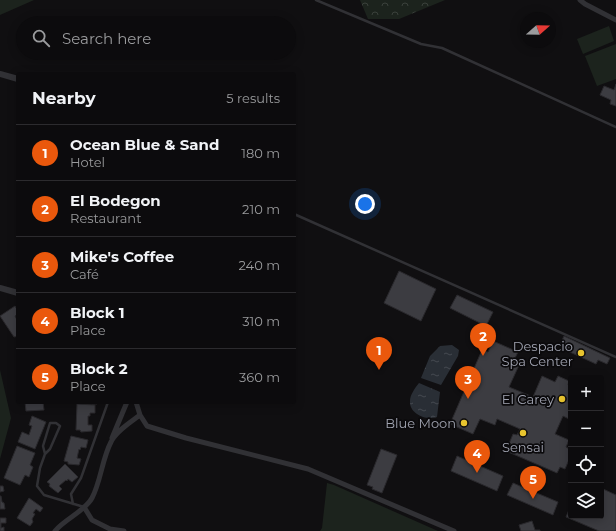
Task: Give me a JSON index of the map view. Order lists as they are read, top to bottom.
{
  "places": [
    "Despacio Spa Center",
    "El Carey",
    "Blue Moon",
    "Sensai"
  ],
  "north": "right",
  "page": {
    "search": "Search here",
    "heading": ["Nearby", "5 results"],
    "list": [
      {
        "mark": "1",
        "name": "Ocean Blue & Sand",
        "note": "Hotel",
        "value": "180 m"
      },
      {
        "mark": "2",
        "name": "El Bodegon",
        "note": "Restaurant",
        "value": "210 m"
      },
      {
        "mark": "3",
        "name": "Mike's Coffee",
        "note": "Café",
        "value": "240 m"
      },
      {
        "mark": "4",
        "name": "Block 1",
        "note": "Place",
        "value": "310 m"
      },
      {
        "mark": "5",
        "name": "Block 2",
        "note": "Place",
        "value": "360 m"
      }
    ],
    "pins": [
      "2",
      "1",
      "3",
      "4",
      "5"
    ],
    "map_buttons": ["+", "−"]
  }
}
